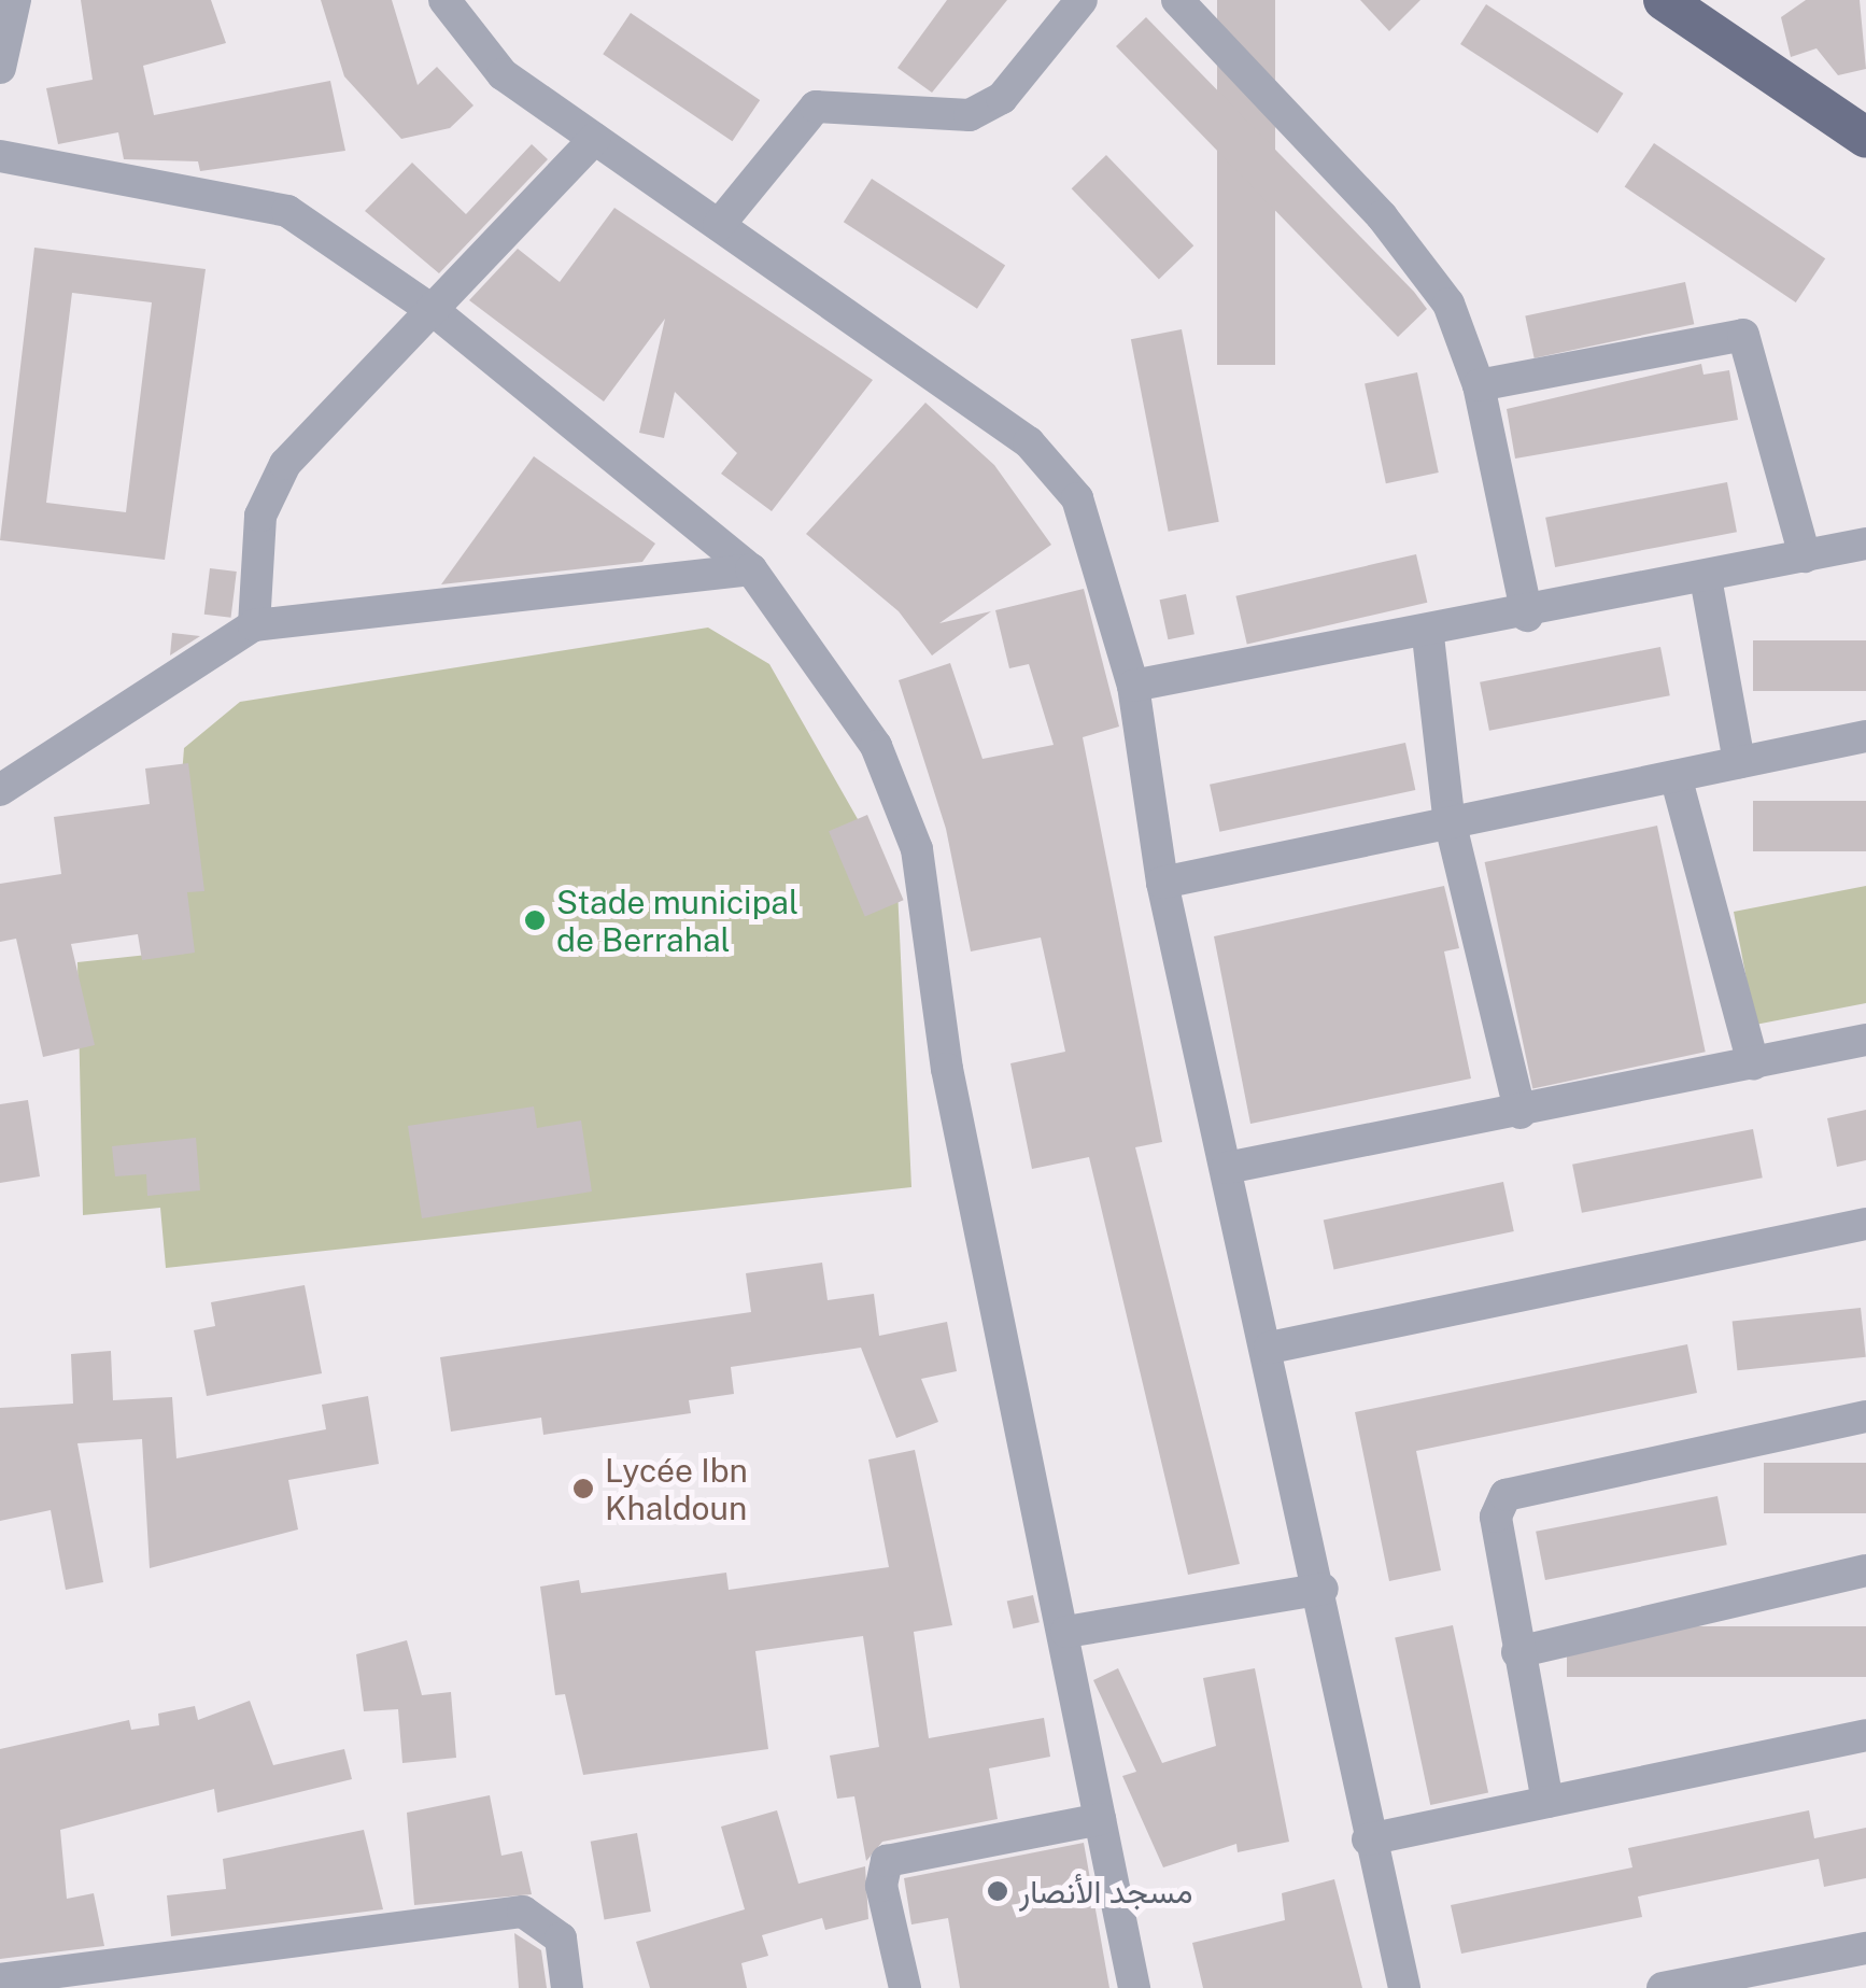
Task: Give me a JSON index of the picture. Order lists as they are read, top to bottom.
{
  "places": ["Stade municipal de Berrahal", "Lycée Ibn Khaldoun", "مسجد الأنصار"]
}
